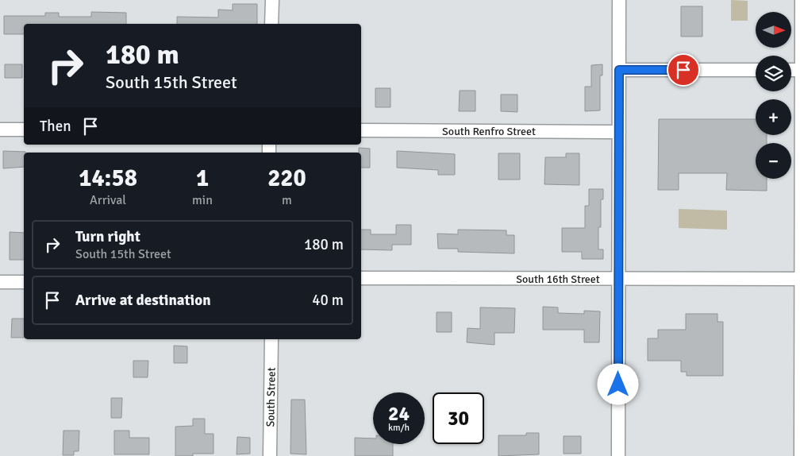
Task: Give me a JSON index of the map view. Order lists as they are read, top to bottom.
{
  "streets": {
    "street": ["South Renfro Street", "South 16th Street", "South Street"]
  },
  "north": "right",
  "page": {
    "map_buttons": ["+", "−"],
    "turn": ["180 m", "South 15th Street"],
    "then": "Then",
    "eta": [
      "14:58",
      "Arrival",
      "1",
      "min",
      "220",
      "m"
    ],
    "list": [
      {
        "name": "Turn right",
        "note": "South 15th Street",
        "value": "180 m"
      },
      {
        "name": "Arrive at destination",
        "value": "40 m"
      }
    ],
    "speed": "24 km/h",
    "limit": "30"
  }
}
